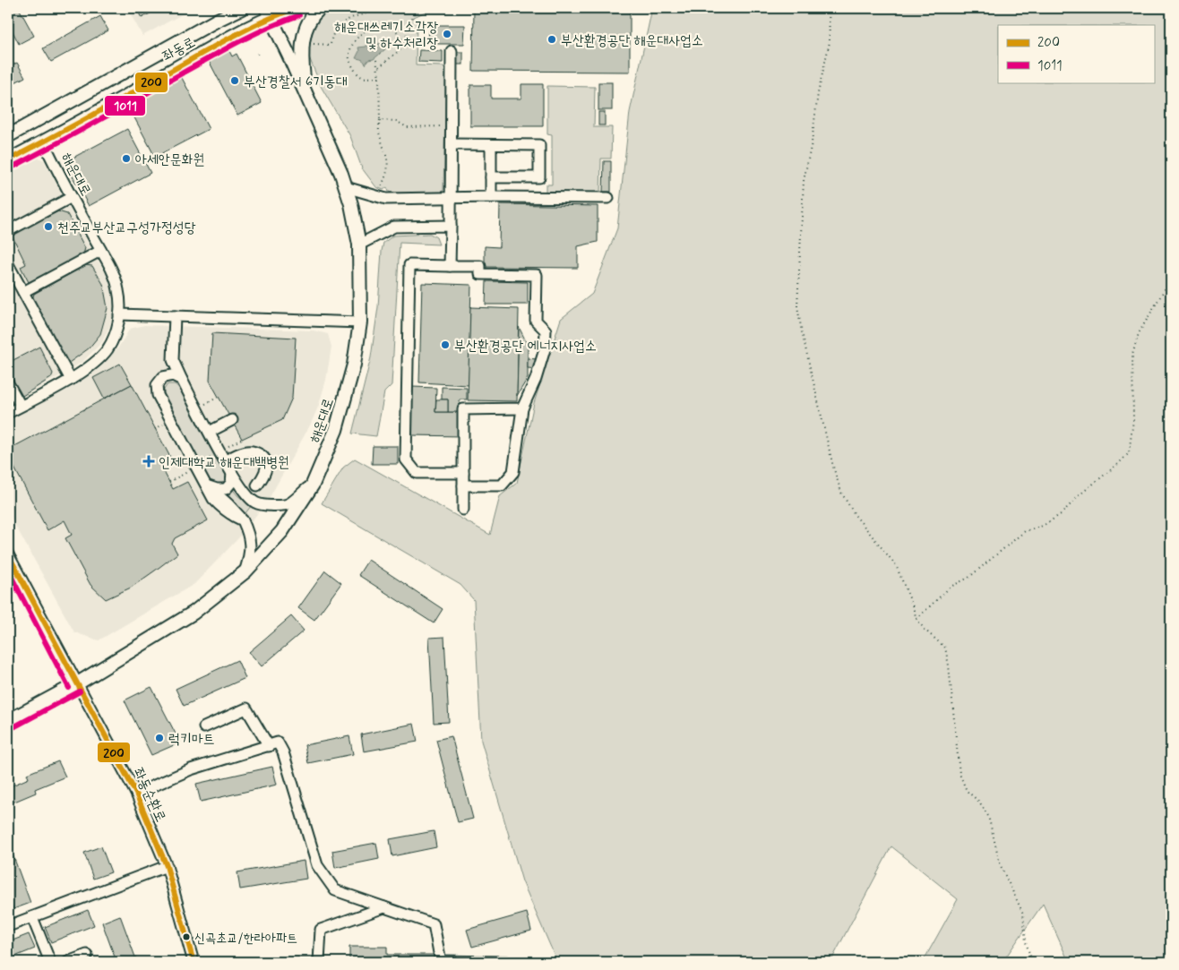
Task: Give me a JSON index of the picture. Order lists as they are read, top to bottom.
{
  "streets": {
    "main road": ["좌동로", "해운대로"],
    "street": ["좌동순환로"]
  },
  "crossings": [
    ["좌동로", "해운대로"],
    ["해운대로", "좌동순환로"]
  ],
  "places": {
    "other": [
      "해운대쓰레기소각장 및 하수처리장",
      "부산환경공단 해운대사업소",
      "부산경찰서 6기동대",
      "아세안문화원",
      "천주교부산교구성가정성당",
      "부산환경공단 에너지사업소",
      "럭키마트",
      "신곡초교/한라아파트"
    ],
    "health": ["인제대학교 해운대백병원"]
  },
  "lines": ["transit line 200", "transit line 1011"],
  "legend": ["200", "1011"]
}
